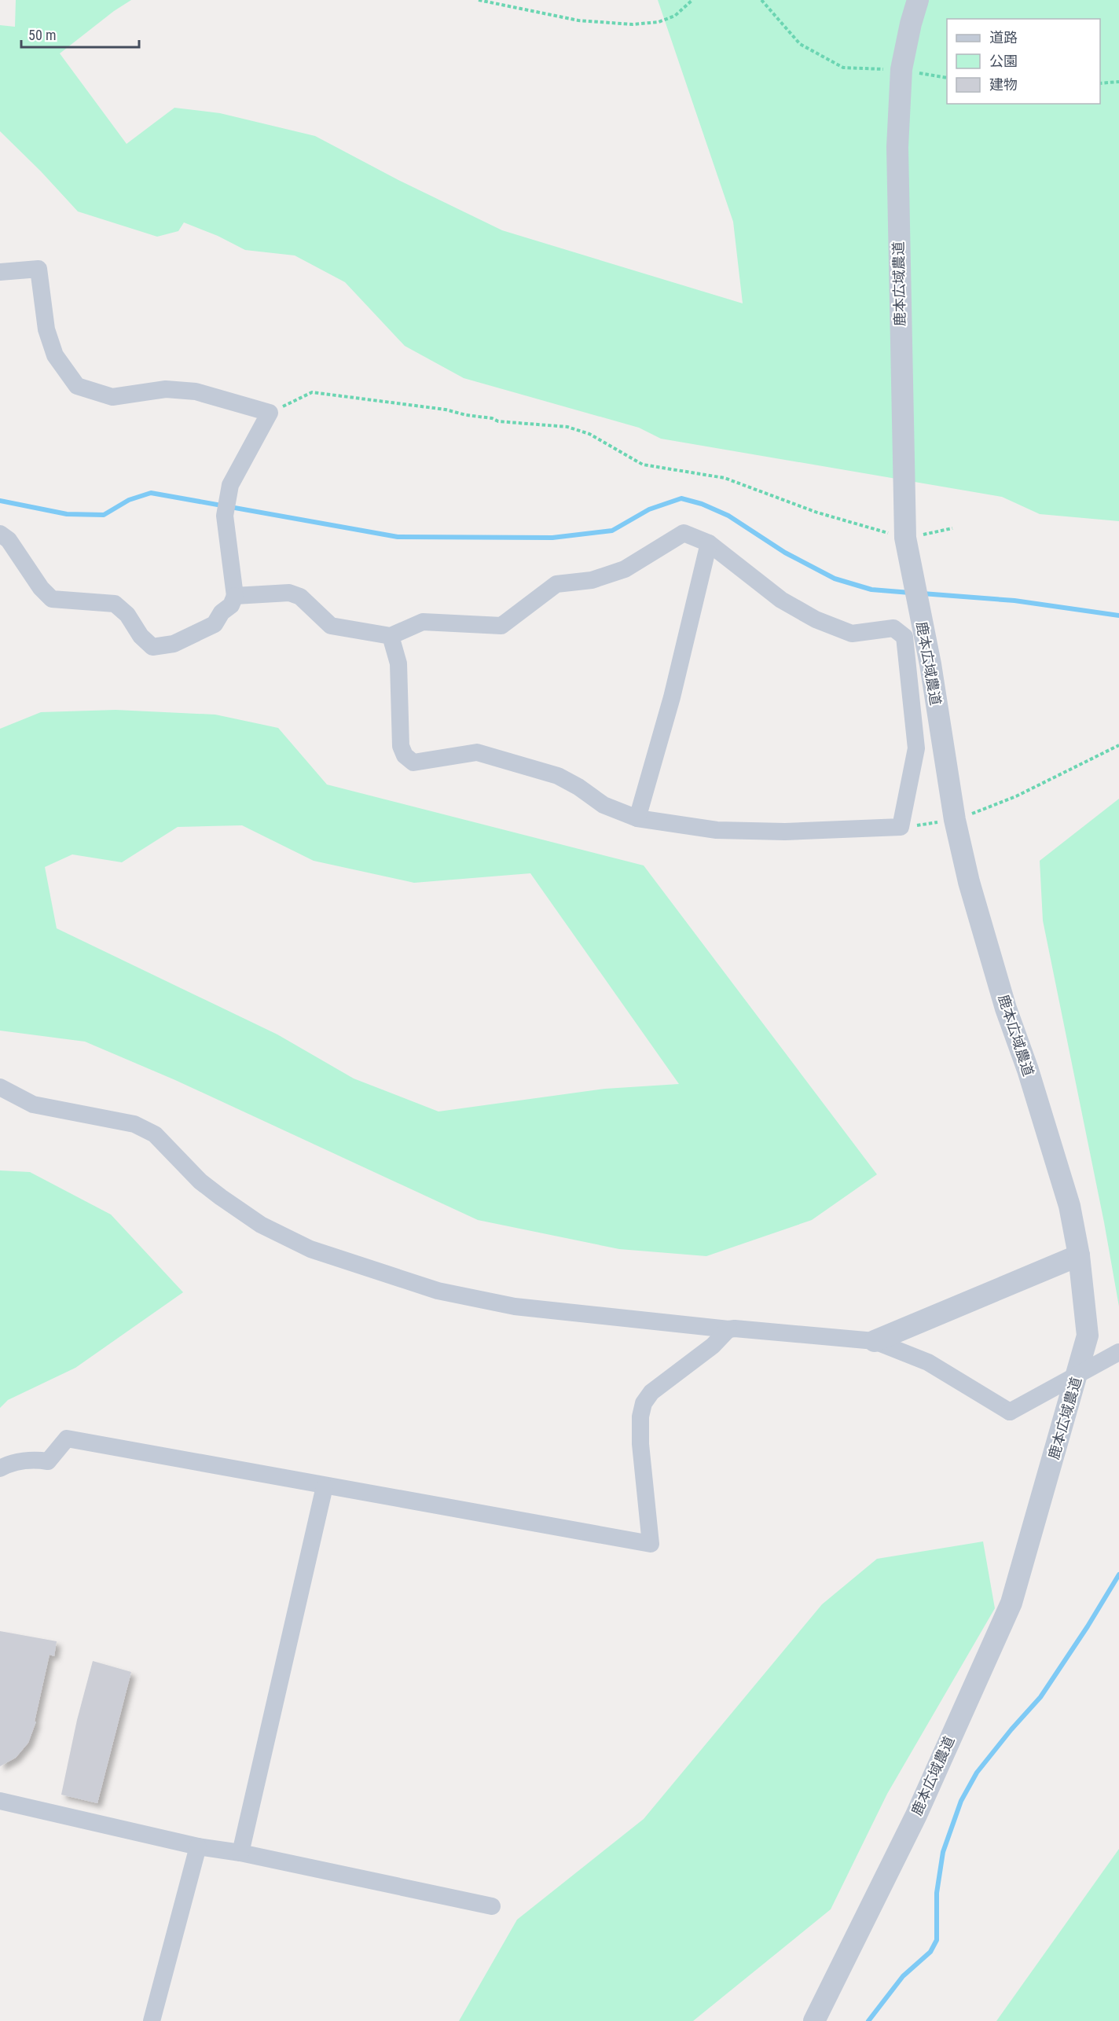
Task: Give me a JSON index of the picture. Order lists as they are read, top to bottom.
{
  "streets": {
    "street": ["鹿本広域農道"]
  },
  "legend": ["道路", "公園", "建物"],
  "scale_bar": "50 m"
}
